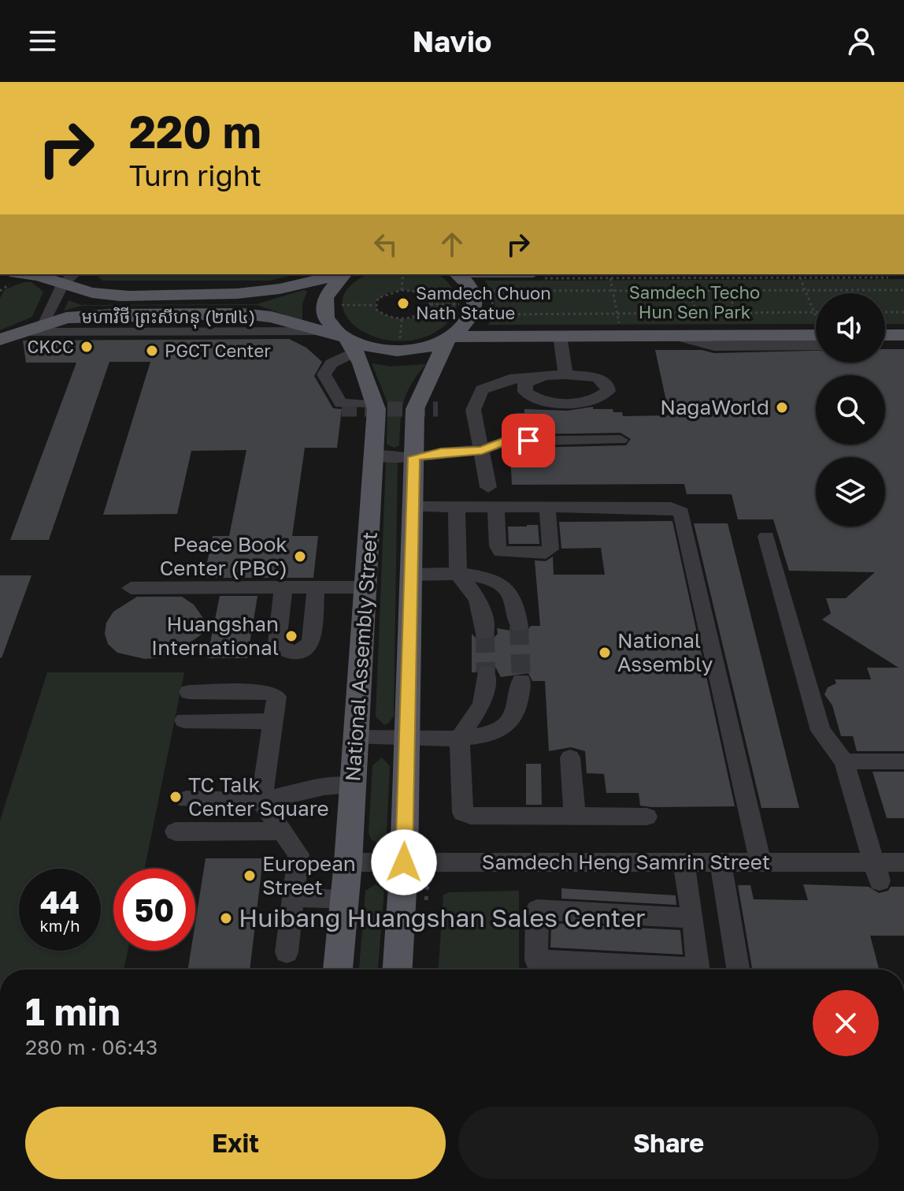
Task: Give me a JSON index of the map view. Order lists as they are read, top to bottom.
{
  "streets": {
    "main road": ["មហាវិថី ព្រះសីហនុ (២៧៤)", "National Assembly Street"],
    "street": ["Samdech Heng Samrin Street"]
  },
  "crossings": [
    ["មហាវិថី ព្រះសីហនុ (២៧៤)", "National Assembly Street"],
    ["National Assembly Street", "Samdech Heng Samrin Street"]
  ],
  "parks": ["Samdech Techo Hun Sen Park"],
  "places": [
    "Samdech Chuon Nath Statue",
    "CKCC",
    "PGCT Center",
    "NagaWorld",
    "Peace Book Center (PBC)",
    "Huangshan International",
    "National Assembly",
    "TC Talk Center Square",
    "European Street",
    "Huibang Huangshan Sales Center"
  ],
  "page": {
    "header": "Navio",
    "turn": ["220 m", "Turn right"],
    "speed": "44 km/h",
    "limit": "50",
    "heading": ["1 min", "280 m · 06:43"],
    "buttons": ["Exit", "Share"]
  }
}
